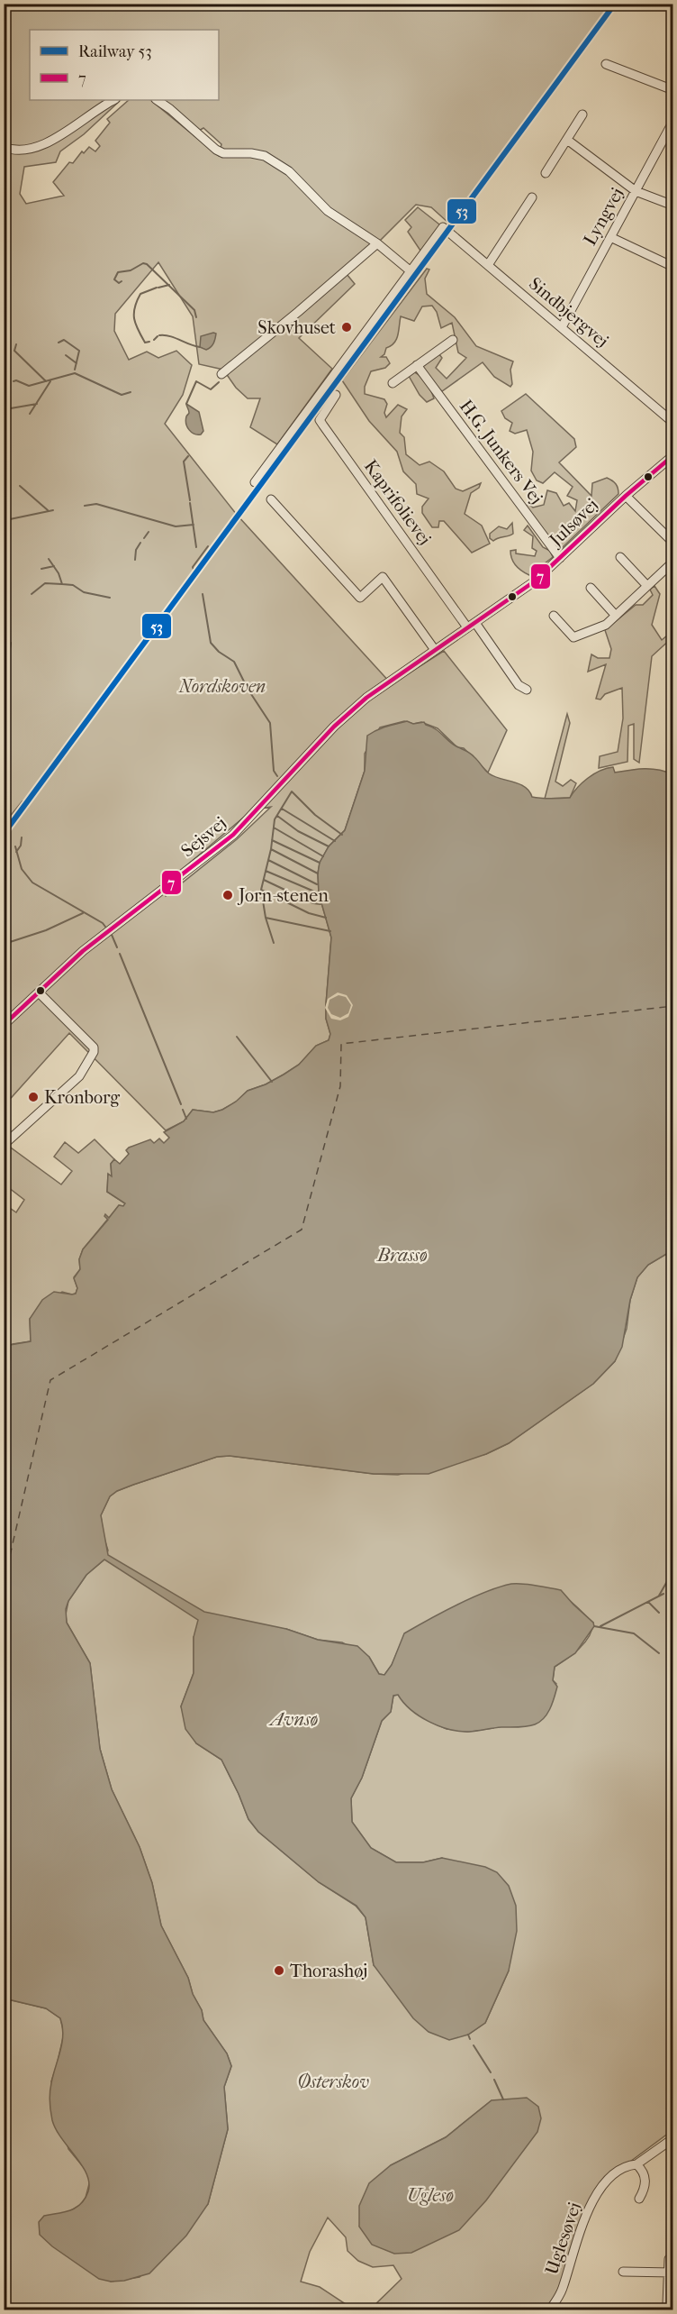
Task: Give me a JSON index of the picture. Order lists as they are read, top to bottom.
{
  "streets": {
    "street": [
      "Lyngvej",
      "Sindbjergvej",
      "H.G. Junkers Vej",
      "Kaprifolievej",
      "Julsøvej",
      "Sejsvej",
      "Uglesøvej"
    ]
  },
  "crossings": [
    ["Lyngvej", "Sindbjergvej"],
    ["H.G. Junkers Vej", "Julsøvej"],
    ["Kaprifolievej", "Julsøvej"],
    ["Julsøvej", "Sejsvej"]
  ],
  "water": ["Brassø", "Avnsø", "Uglesø"],
  "parks": ["Nordskoven", "Østerskov"],
  "places": [
    "Skovhuset",
    "Jorn-stenen",
    "Kronborg",
    "Thorashøj"
  ],
  "lines": ["rail line 53", "transit line 7"],
  "legend": ["Railway 53", "7"]
}
